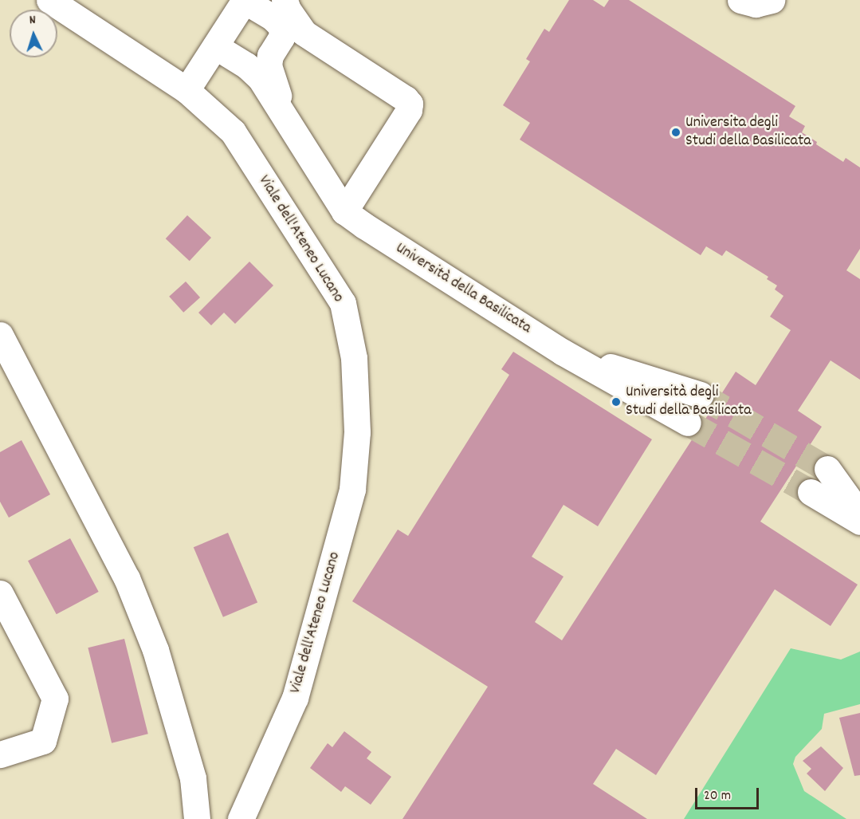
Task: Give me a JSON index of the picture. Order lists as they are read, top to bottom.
{
  "streets": {
    "street": ["Viale dell'Ateneo Lucano", "Università della Basilicata"]
  },
  "places": ["Universita degli Studi della Basilicata", "Università degli Studi della Basilicata"],
  "scale_bar": "20 m",
  "north": "top"
}
